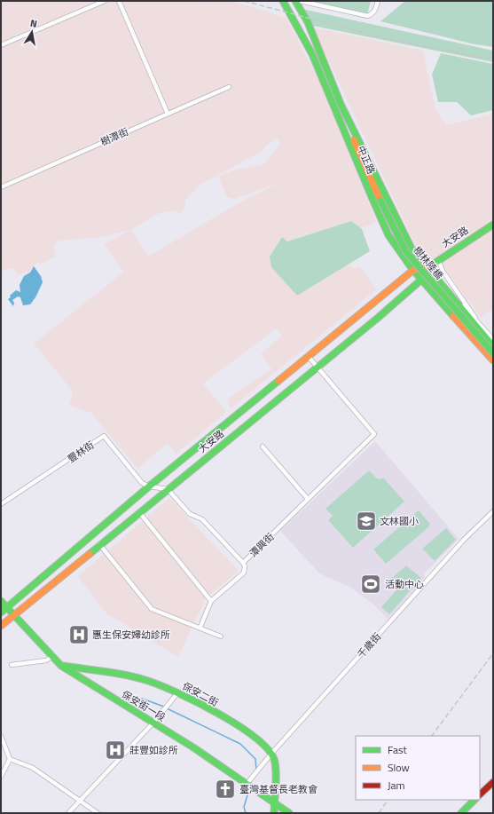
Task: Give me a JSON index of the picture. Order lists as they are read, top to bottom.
{
  "streets": {
    "street": [
      "樹潭街",
      "中正路",
      "大安路",
      "樹林陸橋",
      "豐林街",
      "潭興街",
      "千歲街",
      "保安二街",
      "保安街一段"
    ]
  },
  "crossings": [
    ["中正路", "大安路"],
    ["中正路", "樹林陸橋"],
    ["大安路", "豐林街"],
    ["大安路", "潭興街"],
    ["大安路", "保安街一段"],
    ["千歲街", "保安二街"],
    ["千歲街", "保安街一段"],
    ["保安二街", "保安街一段"]
  ],
  "places": {
    "school or university": ["文林國小"],
    "sports": ["活動中心"],
    "hospital": ["惠生保安婦幼診所", "莊豐如診所"],
    "church": ["臺灣基督長老教會"]
  },
  "legend": ["Fast", "Slow", "Jam"],
  "north": "top"
}
